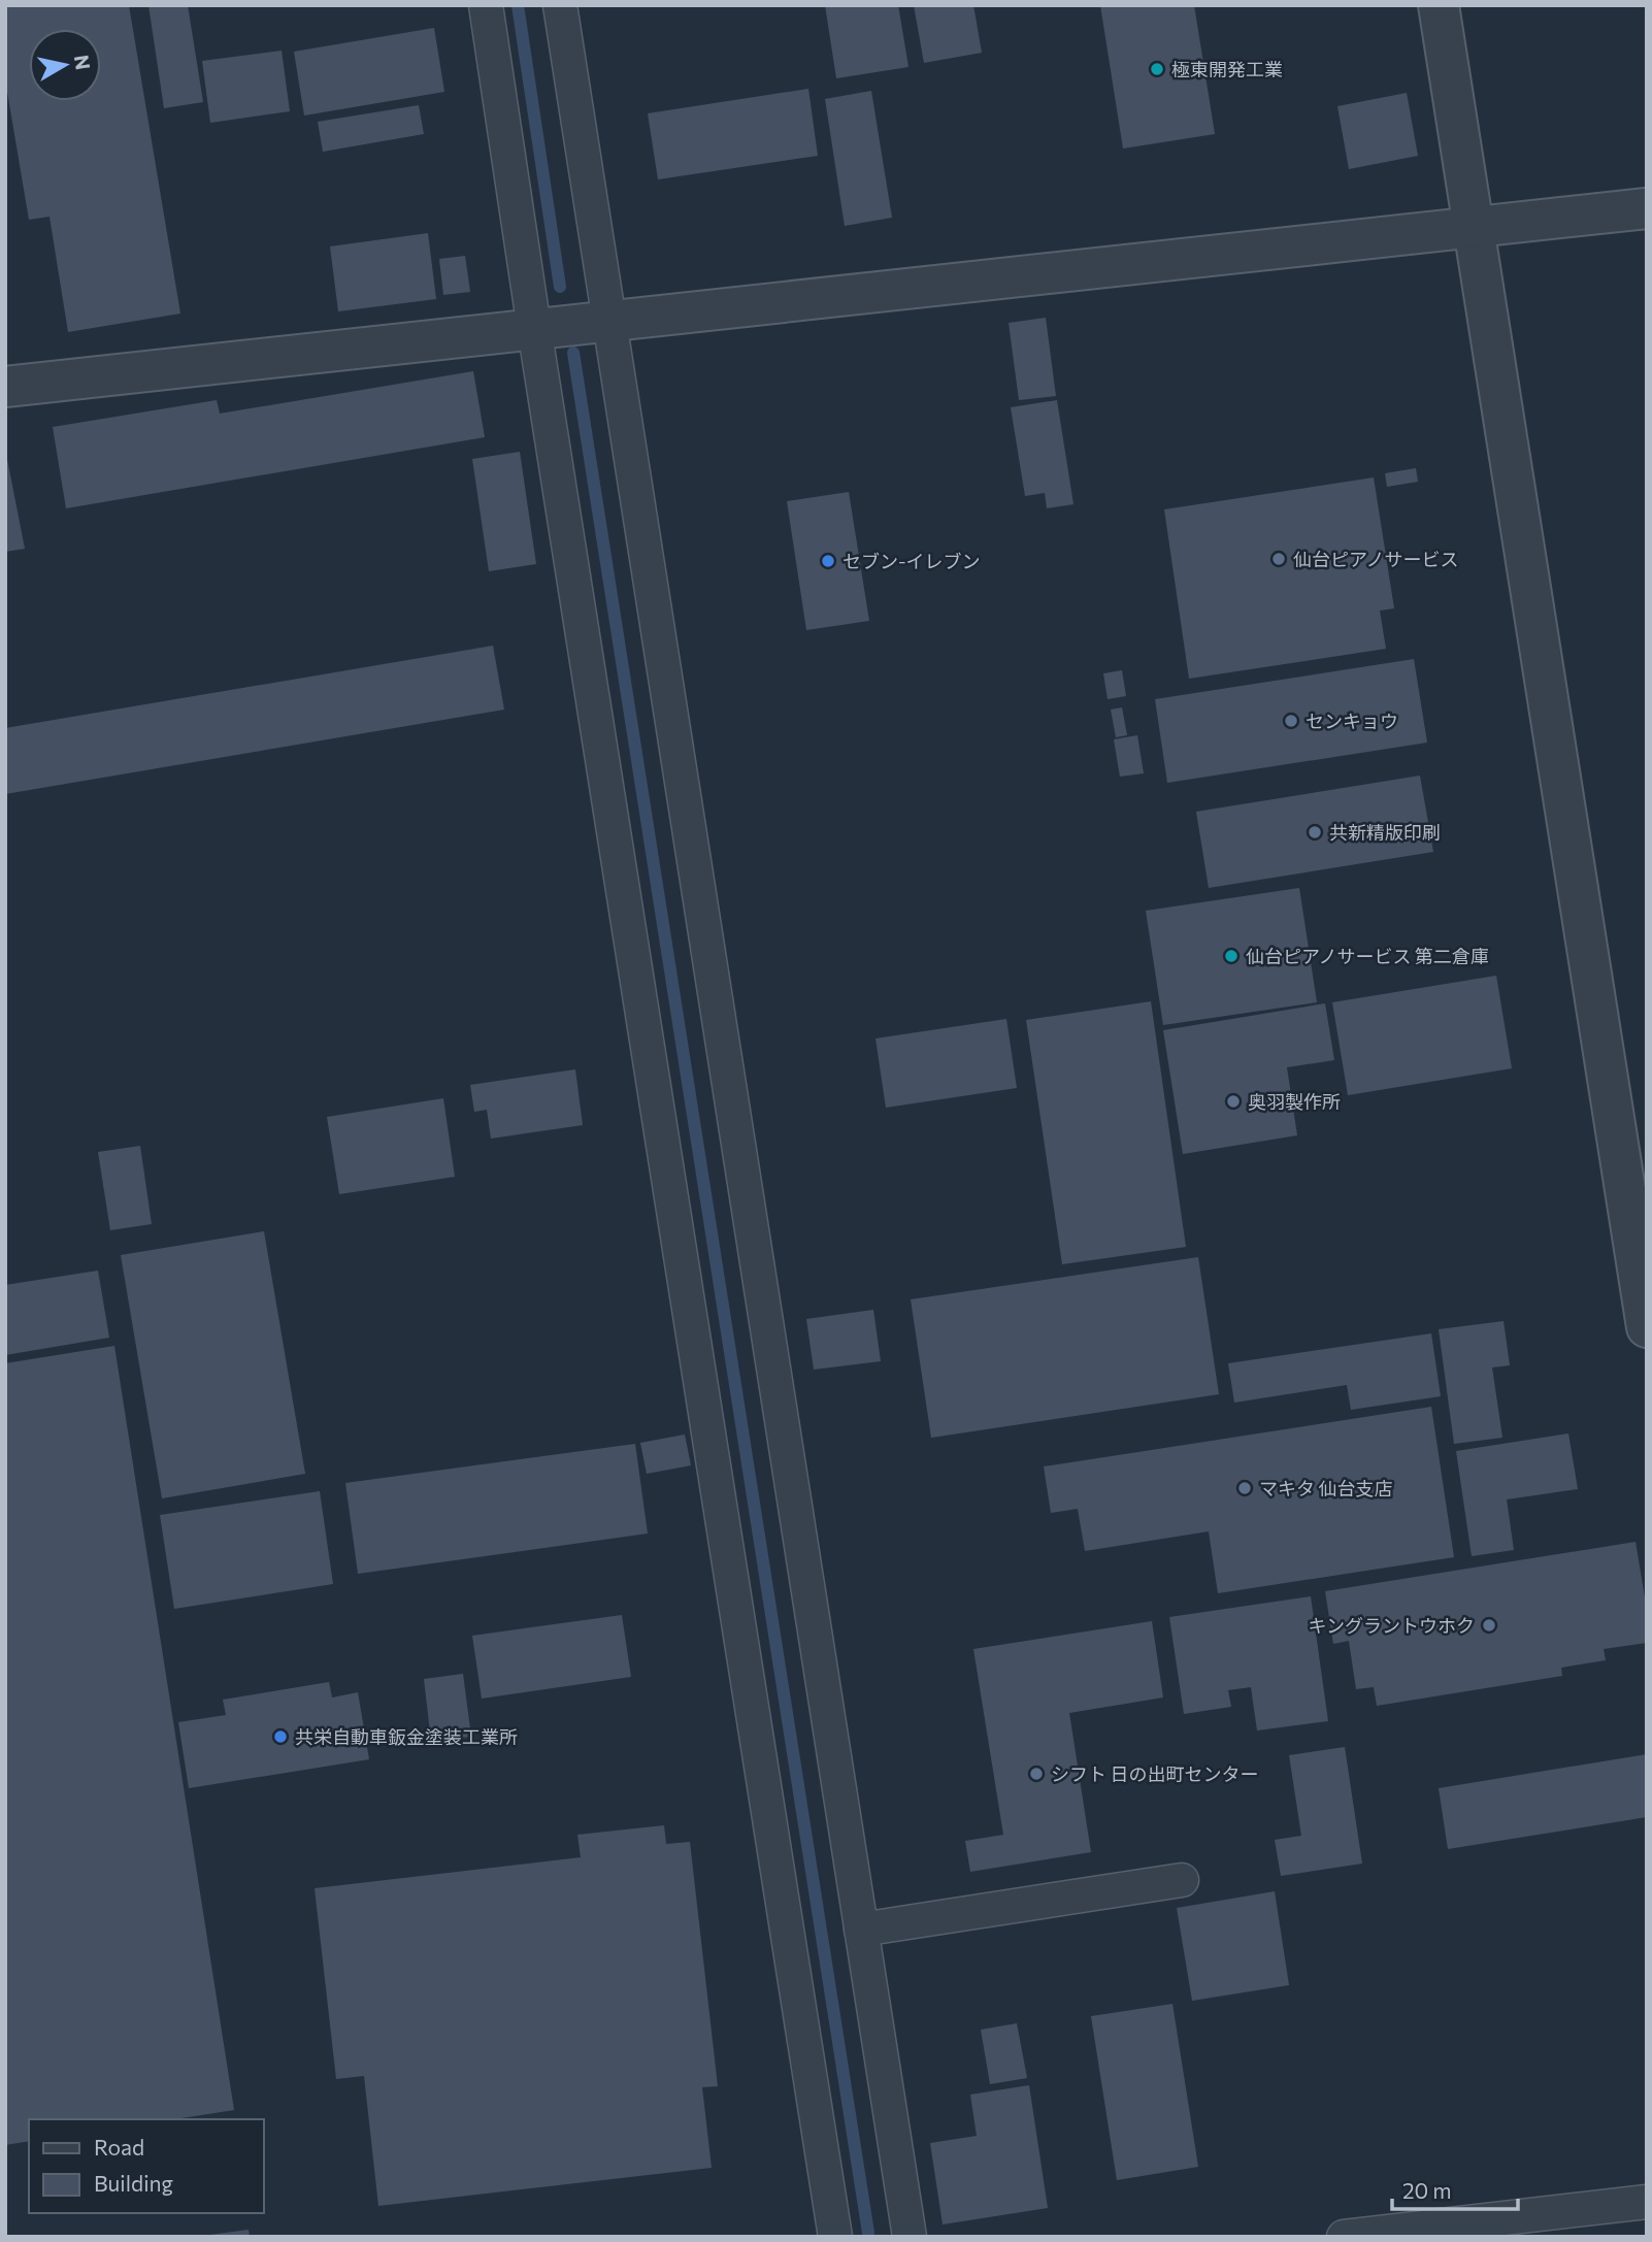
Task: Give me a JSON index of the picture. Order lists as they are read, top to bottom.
{
  "places": [
    "極東開発工業",
    "仙台ピアノサービス",
    "セブン-イレブン",
    "センキョウ",
    "共新精版印刷",
    "仙台ピアノサービス 第二倉庫",
    "奥羽製作所",
    "マキタ 仙台支店",
    "キングラントウホク",
    "共栄自動車鈑金塗装工業所",
    "シフト 日の出町センター"
  ],
  "legend": ["Road", "Building"],
  "scale_bar": "20 m",
  "north": "right"
}
